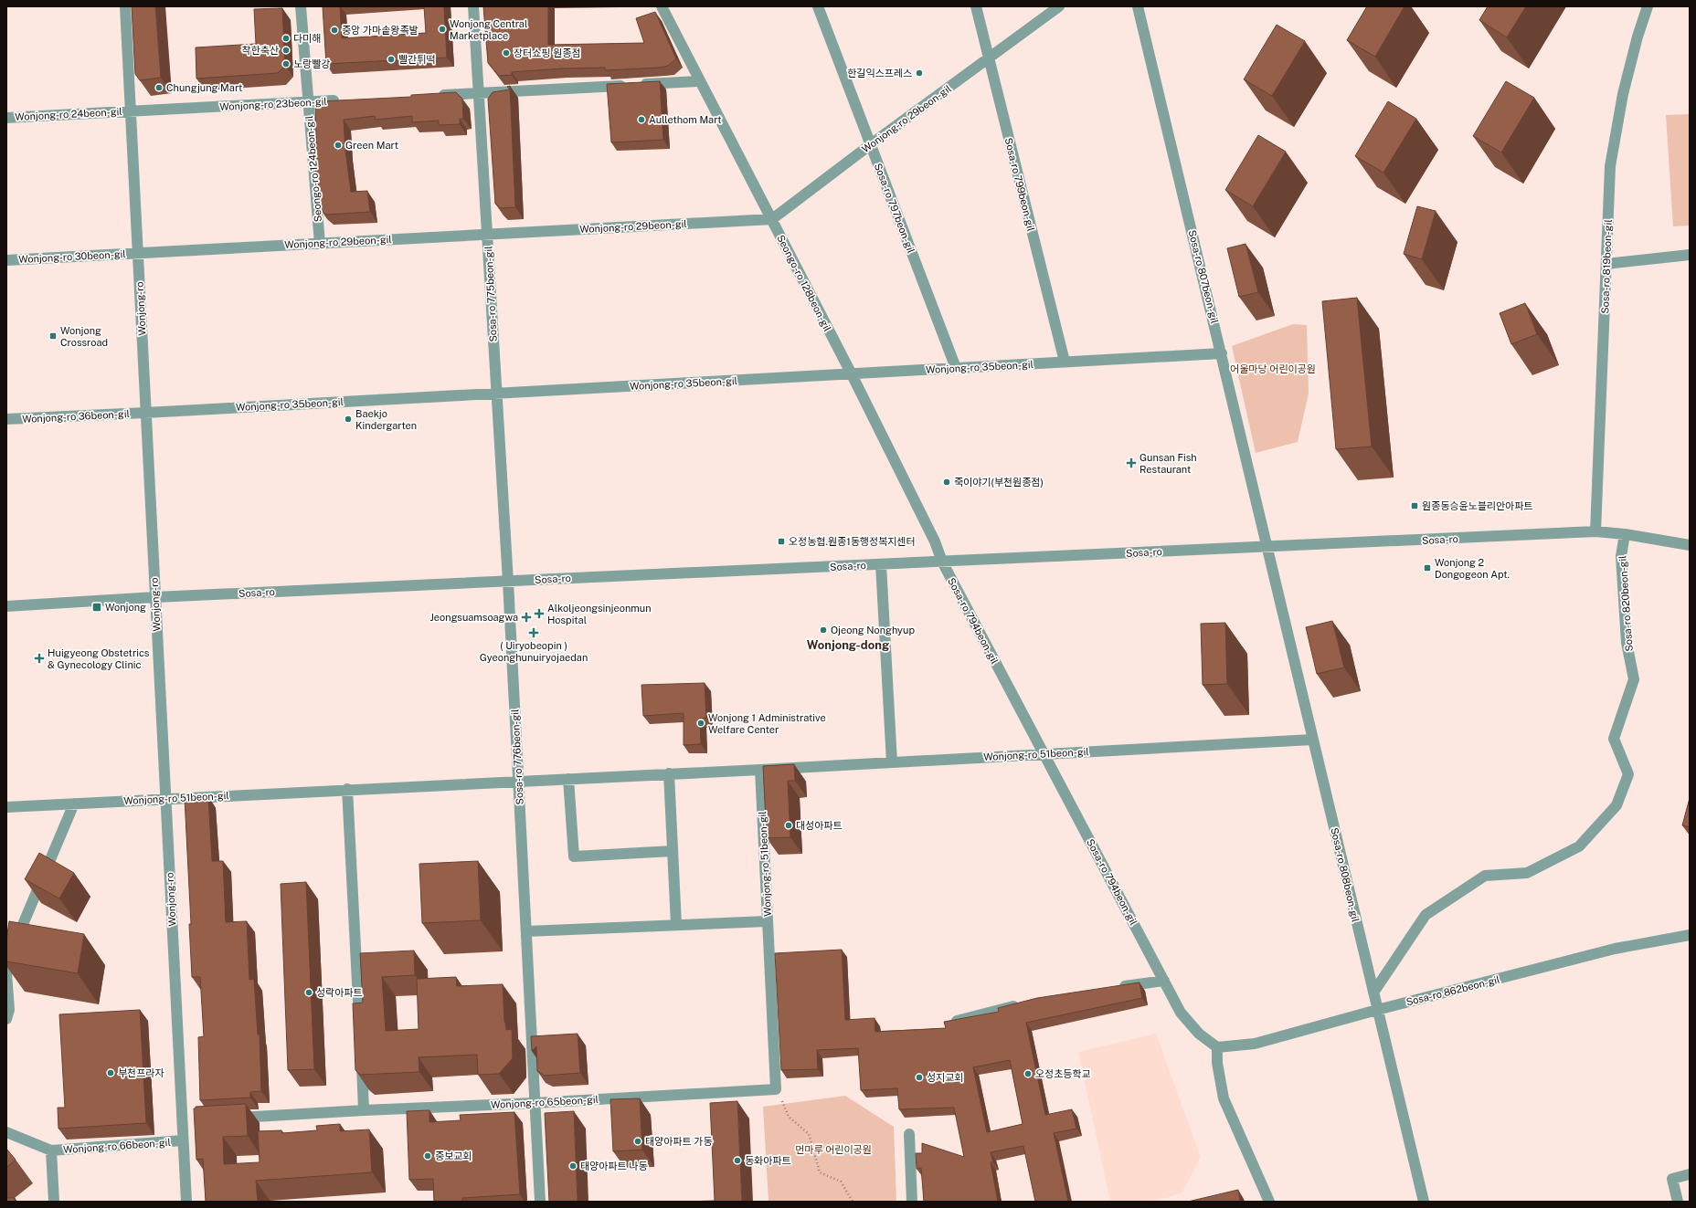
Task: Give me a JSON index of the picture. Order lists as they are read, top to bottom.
{
  "streets": {
    "street": [
      "Wonjong-ro 23beon-gil",
      "Wonjong-ro 24beon-gil",
      "Wonjong-ro 29beon-gil",
      "Seongo-ro 124beon-gil",
      "Sosa-ro 799beon-gil",
      "Sosa-ro 797beon-gil",
      "Wonjong-ro 30beon-gil",
      "Sosa-ro 819beon-gil",
      "Sosa-ro 807beon-gil",
      "Seongo-ro 128beon-gil",
      "Sosa-ro 775beon-gil",
      "Wonjong-ro",
      "Wonjong-ro 35beon-gil",
      "Wonjong-ro 36beon-gil",
      "Sosa-ro",
      "Sosa-ro 820beon-gil",
      "Sosa-ro 794beon-gil",
      "Wonjong-ro 51beon-gil",
      "Sosa-ro 776beon-gil",
      "Sosa-ro 808beon-gil",
      "Sosa-ro 862beon-gil",
      "Wonjong-ro 65beon-gil",
      "Wonjong-ro 66beon-gil"
    ]
  },
  "crossings": [
    ["Wonjong-ro 23beon-gil", "Wonjong-ro 24beon-gil"],
    ["Wonjong-ro 23beon-gil", "Seongo-ro 124beon-gil"],
    ["Wonjong-ro 23beon-gil", "Wonjong-ro"],
    ["Wonjong-ro 24beon-gil", "Wonjong-ro"],
    ["Wonjong-ro 29beon-gil", "Seongo-ro 124beon-gil"],
    ["Wonjong-ro 29beon-gil", "Sosa-ro 799beon-gil"],
    ["Wonjong-ro 29beon-gil", "Sosa-ro 797beon-gil"],
    ["Wonjong-ro 29beon-gil", "Wonjong-ro 30beon-gil"],
    ["Wonjong-ro 29beon-gil", "Seongo-ro 128beon-gil"],
    ["Wonjong-ro 29beon-gil", "Sosa-ro 775beon-gil"],
    ["Wonjong-ro 29beon-gil", "Wonjong-ro"],
    ["Sosa-ro 799beon-gil", "Wonjong-ro 35beon-gil"],
    ["Sosa-ro 797beon-gil", "Wonjong-ro 35beon-gil"],
    ["Wonjong-ro 30beon-gil", "Wonjong-ro"],
    ["Sosa-ro 819beon-gil", "Sosa-ro"],
    ["Sosa-ro 807beon-gil", "Wonjong-ro 35beon-gil"],
    ["Sosa-ro 807beon-gil", "Sosa-ro"],
    ["Sosa-ro 807beon-gil", "Sosa-ro 808beon-gil"],
    ["Seongo-ro 128beon-gil", "Wonjong-ro 35beon-gil"],
    ["Seongo-ro 128beon-gil", "Sosa-ro"],
    ["Seongo-ro 128beon-gil", "Sosa-ro 794beon-gil"],
    ["Sosa-ro 775beon-gil", "Wonjong-ro 35beon-gil"],
    ["Sosa-ro 775beon-gil", "Sosa-ro"],
    ["Sosa-ro 775beon-gil", "Sosa-ro 776beon-gil"],
    ["Wonjong-ro", "Wonjong-ro 35beon-gil"],
    ["Wonjong-ro", "Wonjong-ro 36beon-gil"],
    ["Wonjong-ro", "Sosa-ro"],
    ["Wonjong-ro", "Wonjong-ro 51beon-gil"],
    ["Wonjong-ro", "Wonjong-ro 66beon-gil"],
    ["Wonjong-ro 35beon-gil", "Wonjong-ro 36beon-gil"],
    ["Sosa-ro", "Sosa-ro 820beon-gil"],
    ["Sosa-ro", "Sosa-ro 794beon-gil"],
    ["Sosa-ro", "Sosa-ro 776beon-gil"],
    ["Sosa-ro", "Sosa-ro 808beon-gil"],
    ["Sosa-ro 820beon-gil", "Sosa-ro 808beon-gil"],
    ["Sosa-ro 794beon-gil", "Wonjong-ro 51beon-gil"],
    ["Sosa-ro 794beon-gil", "Sosa-ro 862beon-gil"],
    ["Wonjong-ro 51beon-gil", "Sosa-ro 776beon-gil"],
    ["Wonjong-ro 51beon-gil", "Sosa-ro 808beon-gil"],
    ["Wonjong-ro 51beon-gil", "Wonjong-ro 65beon-gil"],
    ["Sosa-ro 776beon-gil", "Wonjong-ro 65beon-gil"],
    ["Sosa-ro 808beon-gil", "Sosa-ro 862beon-gil"]
  ],
  "districts": ["Wonjong-dong"],
  "parks": ["어울마당 어린이공원", "먼마루 어린이공원"],
  "places": {
    "other": [
      "Wonjong Central Marketplace",
      "중앙 가마솥왕족발",
      "다미해",
      "착한축산",
      "장터쇼핑 원종점",
      "빨간튀떡",
      "노랑빨강",
      "한길익스프레스",
      "Chungjung Mart",
      "Aullethom Mart",
      "Green Mart",
      "Baekjo Kindergarten",
      "죽이야기(부천원종점)",
      "Ojeong Nonghyup",
      "Wonjong 1 Administrative Welfare Center",
      "대성아파트",
      "성락아파트",
      "부천프라자",
      "오정초등학교",
      "성지교회",
      "태양아파트 가동",
      "중보교회",
      "동화아파트",
      "태양아파트 나동"
    ],
    "transit": [
      "Wonjong Crossroad",
      "원종동승윤노블리안아파트",
      "오정농협.원종1동행정복지센터",
      "Wonjong 2 Dongogeon Apt.",
      "Wonjong"
    ],
    "health": [
      "Gunsan Fish Restaurant",
      "Alkoljeongsinjeonmun Hospital",
      "Jeongsuamsoagwa",
      "( Uiryobeopin ) Gyeonghunuiryojaedan",
      "Huigyeong Obstetrics & Gynecology Clinic"
    ]
  }
}
